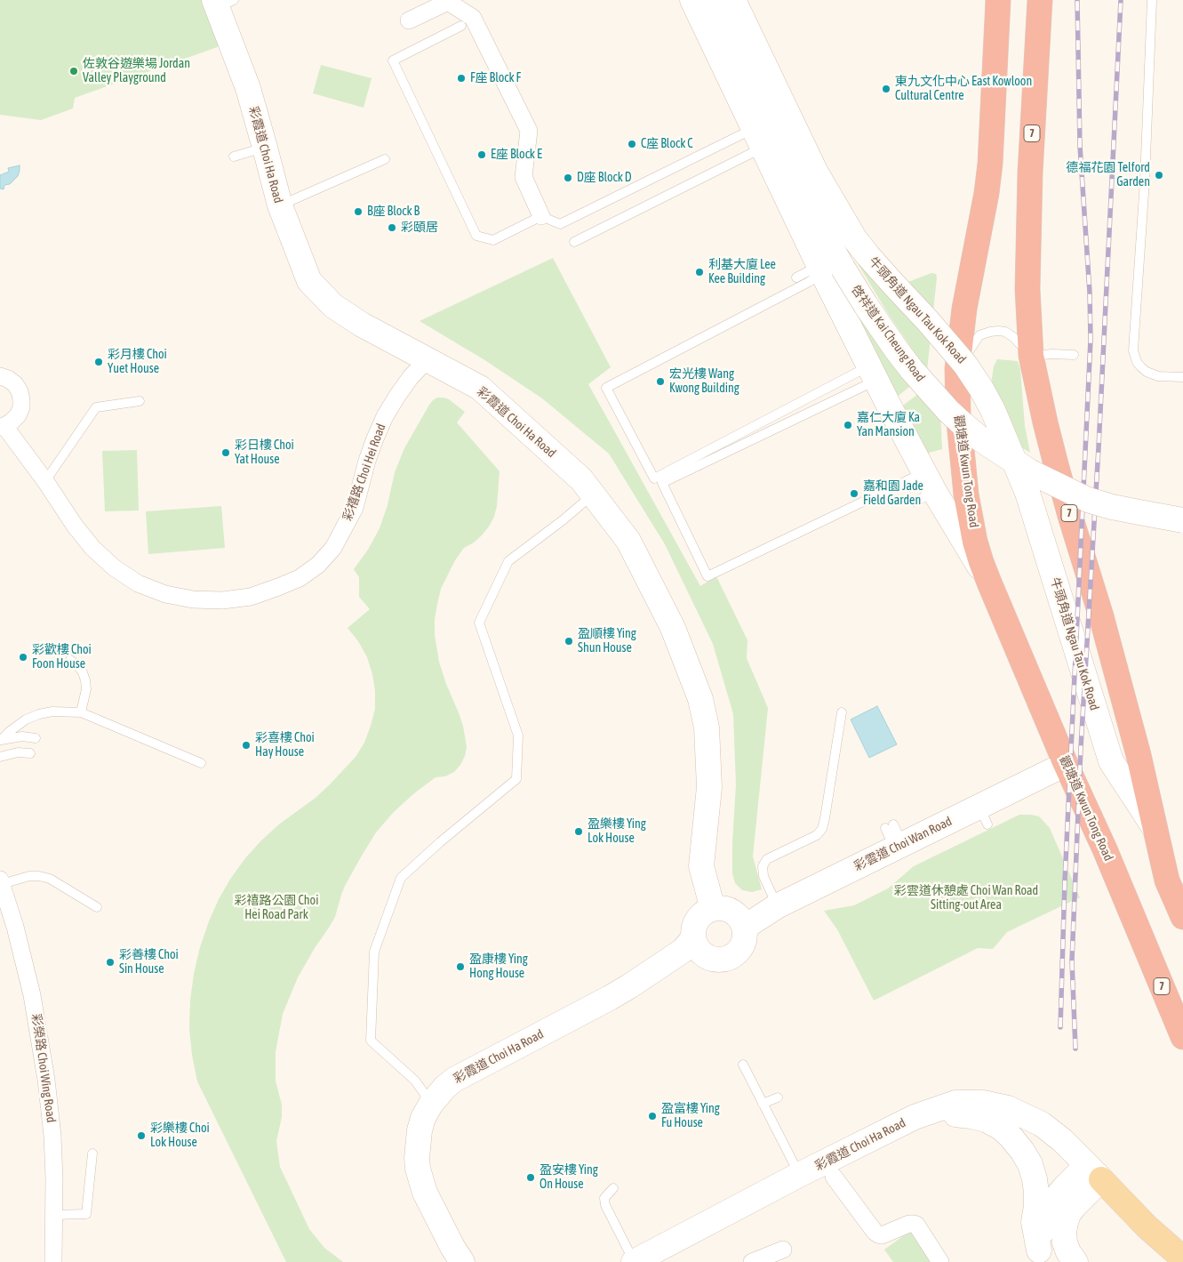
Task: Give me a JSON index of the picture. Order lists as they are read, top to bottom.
{
  "streets": {
    "highway": ["7", "觀塘道 Kwun Tong Road"],
    "street": [
      "彩霞道 Choi Ha Road",
      "牛頭角道 Ngau Tau Kok Road",
      "啓祥道 Kai Cheung Road",
      "彩禧路 Choi Hei Road",
      "彩雲道 Choi Wan Road",
      "彩榮路 Choi Wing Road"
    ]
  },
  "crossings": [
    ["7", "牛頭角道 Ngau Tau Kok Road"],
    ["彩霞道 Choi Ha Road", "彩禧路 Choi Hei Road"],
    ["彩霞道 Choi Ha Road", "彩雲道 Choi Wan Road"],
    ["牛頭角道 Ngau Tau Kok Road", "啓祥道 Kai Cheung Road"],
    ["觀塘道 Kwun Tong Road", "彩雲道 Choi Wan Road"]
  ],
  "parks": ["彩雲道休憩處 Choi Wan Road Sitting-out Area", "彩禧路公園 Choi Hei Road Park"],
  "places": [
    "佐敦谷遊樂場 Jordan Valley Playground",
    "F座 Block F",
    "東九文化中心 East Kowloon Cultural Centre",
    "C座 Block C",
    "E座 Block E",
    "德福花園 Telford Garden",
    "D座 Block D",
    "B座 Block B",
    "彩頤居",
    "利基大廈 Lee Kee Building",
    "彩月樓 Choi Yuet House",
    "宏光樓 Wang Kwong Building",
    "嘉仁大廈 Ka Yan Mansion",
    "彩日樓 Choi Yat House",
    "嘉和園 Jade Field Garden",
    "盈順樓 Ying Shun House",
    "彩歡樓 Choi Foon House",
    "彩喜樓 Choi Hay House",
    "盈樂樓 Ying Lok House",
    "彩善樓 Choi Sin House",
    "盈康樓 Ying Hong House",
    "盈富樓 Ying Fu House",
    "彩樂樓 Choi Lok House",
    "盈安樓 Ying On House"
  ]
}
